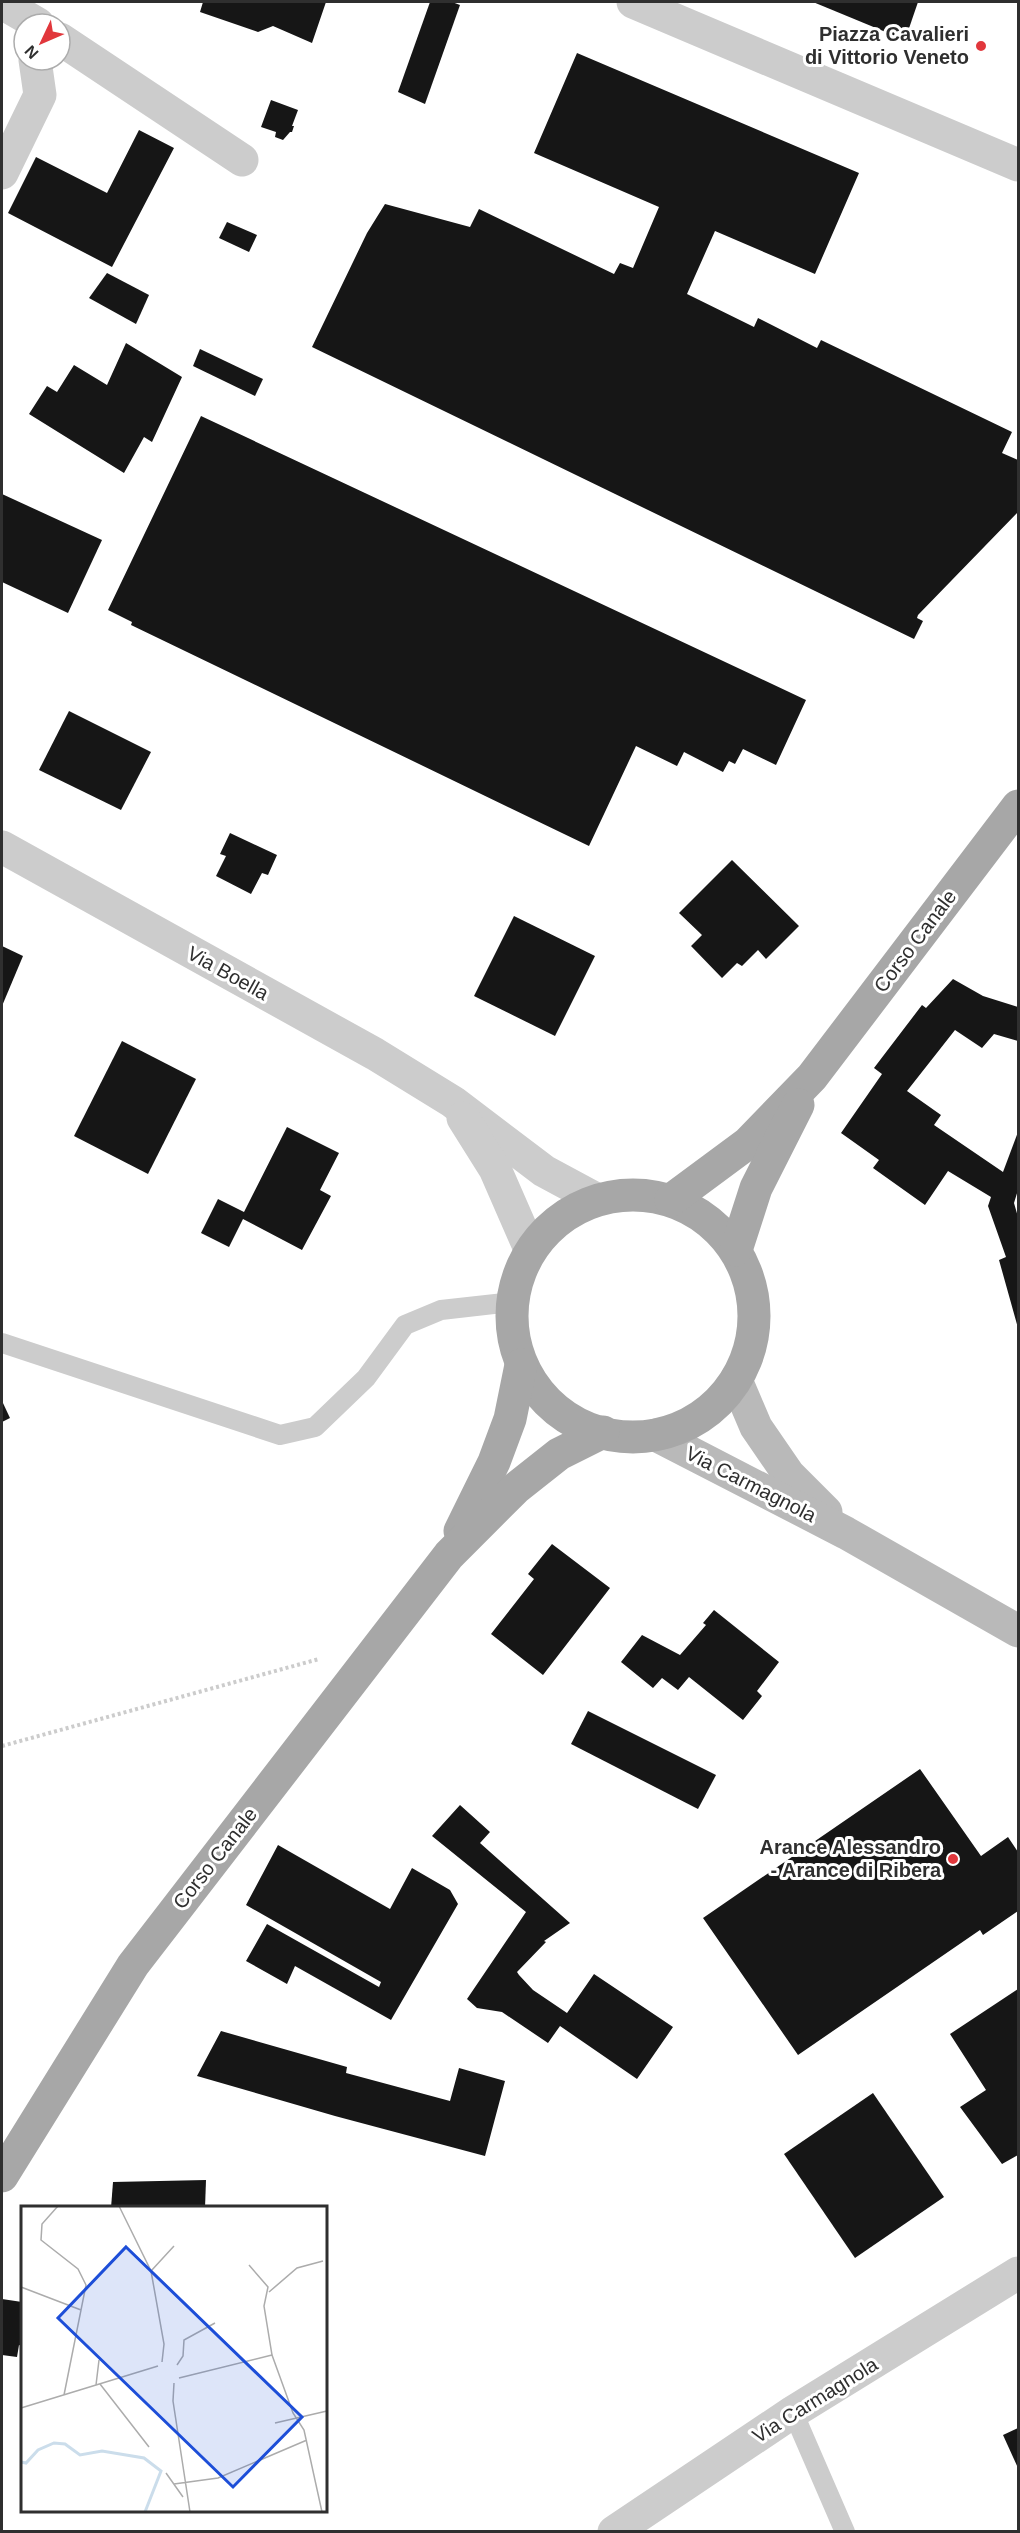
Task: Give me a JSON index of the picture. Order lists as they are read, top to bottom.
{
  "streets": {
    "main road": ["Corso Canale", "Via Carmagnola"],
    "street": ["Via Boella"]
  },
  "crossings": [
    ["Corso Canale", "Via Boella"],
    ["Corso Canale", "Via Carmagnola"]
  ],
  "places": ["Piazza Cavalieri di Vittorio Veneto", "Arance Alessandro - Arance di Ribera"],
  "north": "bottom left"
}
